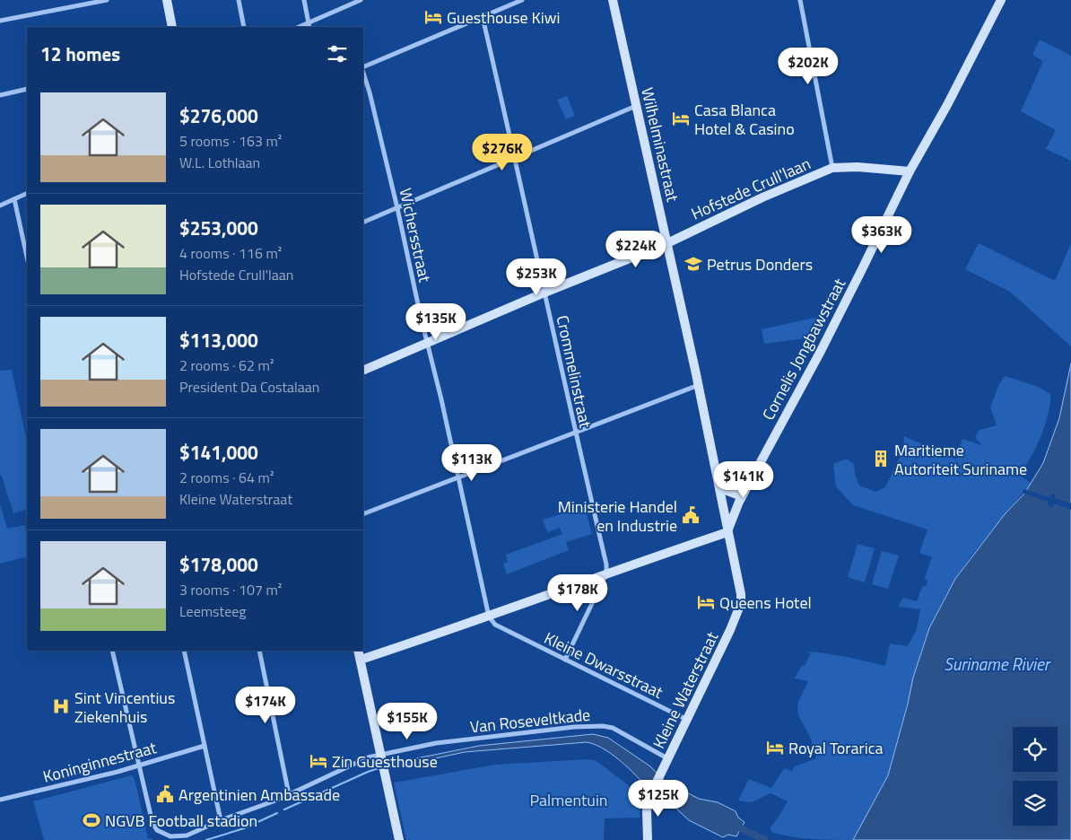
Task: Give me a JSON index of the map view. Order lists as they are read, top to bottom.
{
  "streets": {
    "street": [
      "Wilhelminastraat",
      "Hofstede Crull'laan",
      "Wichersstraat",
      "Cornelis Jongbawstraat",
      "Crommelinstraat",
      "Kleine Dwarsstraat",
      "Kleine Waterstraat",
      "Van Roseveltkade",
      "Koninginnestraat"
    ]
  },
  "crossings": [
    ["Wilhelminastraat", "Hofstede Crull'laan"],
    ["Wilhelminastraat", "Kleine Waterstraat"],
    ["Hofstede Crull'laan", "Wichersstraat"],
    ["Hofstede Crull'laan", "Cornelis Jongbawstraat"],
    ["Hofstede Crull'laan", "Crommelinstraat"],
    ["Wichersstraat", "Kleine Dwarsstraat"],
    ["Kleine Dwarsstraat", "Kleine Waterstraat"],
    ["Kleine Waterstraat", "Van Roseveltkade"],
    ["Van Roseveltkade", "Koninginnestraat"]
  ],
  "water": ["Suriname Rivier"],
  "parks": ["Palmentuin"],
  "places": {
    "hotel": [
      "Guesthouse Kiwi",
      "Casa Blanca Hotel & Casino",
      "Queens Hotel",
      "Royal Torarica",
      "Zin Guesthouse"
    ],
    "school or university": ["Petrus Donders"],
    "building": ["Maritieme Autoriteit Suriname"],
    "public building": ["Ministerie Handel en Industrie", "Argentinien Ambassade"],
    "hospital": ["Sint Vincentius Ziekenhuis"],
    "sports": ["NGVB Football stadion"]
  },
  "page": {
    "heading": "12 homes",
    "price": [
      "$202K",
      "$276K",
      "$363K",
      "$224K",
      "$253K",
      "$135K",
      "$113K",
      "$141K",
      "$178K",
      "$174K",
      "$155K",
      "$125K"
    ],
    "list": [
      {
        "name": "$276,000",
        "note": "5 rooms · 163 m² · W.L. Lothlaan"
      },
      {
        "name": "$253,000",
        "note": "4 rooms · 116 m² · Hofstede Crull'laan"
      },
      {
        "name": "$113,000",
        "note": "2 rooms · 62 m² · President Da Costalaan"
      },
      {
        "name": "$141,000",
        "note": "2 rooms · 64 m² · Kleine Waterstraat"
      },
      {
        "name": "$178,000",
        "note": "3 rooms · 107 m² · Leemsteeg"
      }
    ]
  }
}
